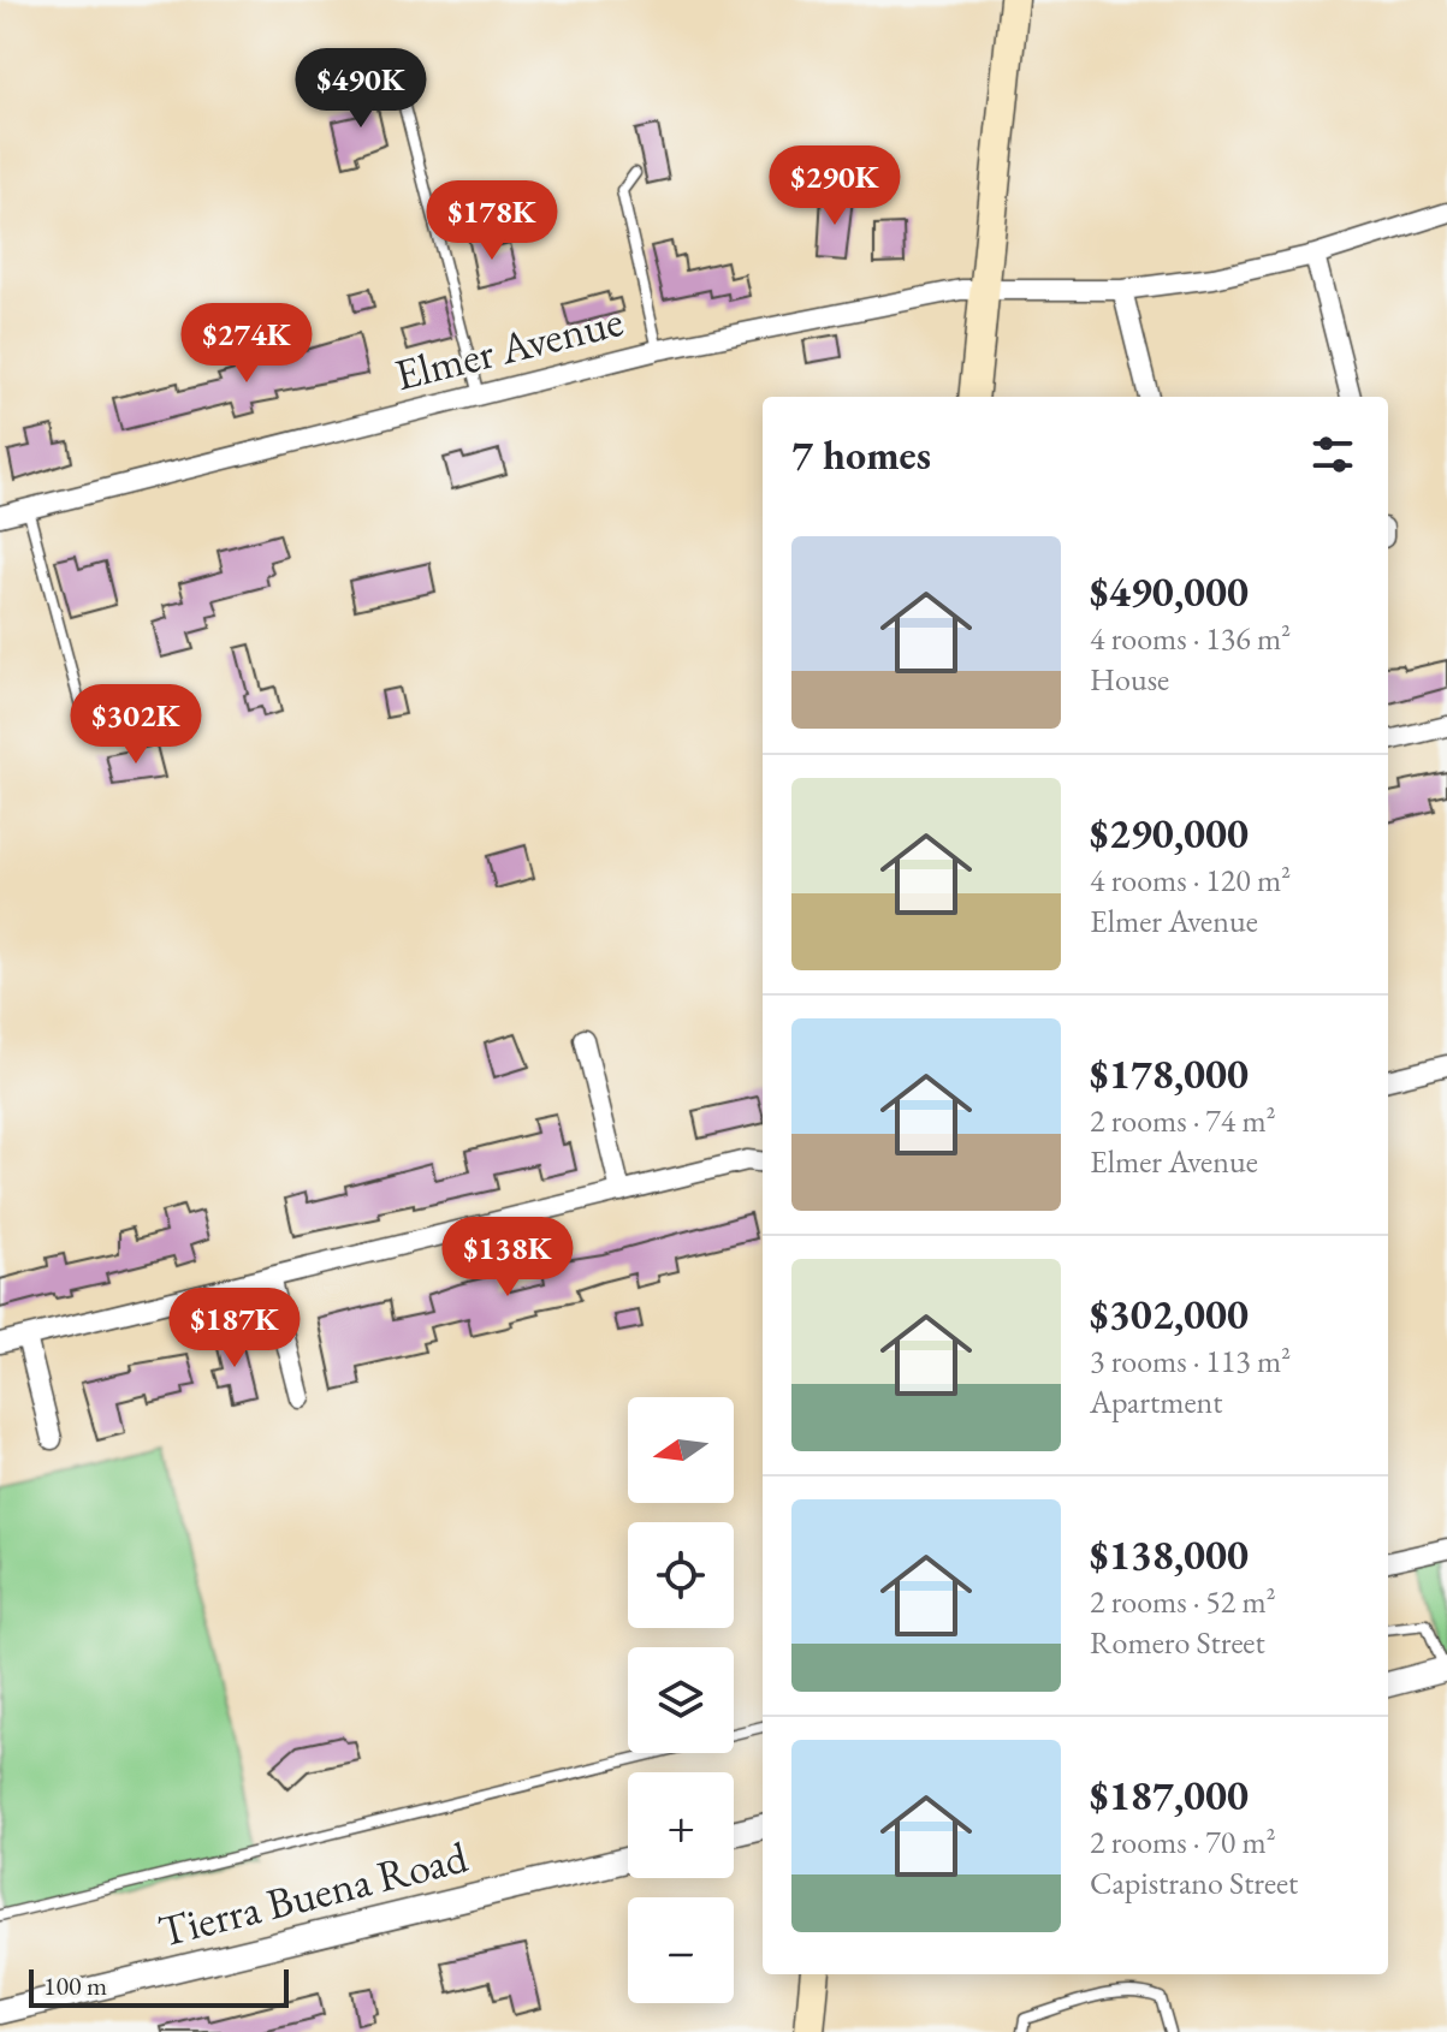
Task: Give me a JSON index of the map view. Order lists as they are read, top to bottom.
{
  "streets": {
    "street": ["Elmer Avenue", "Tierra Buena Road"]
  },
  "scale_bar": "100 m",
  "north": "left",
  "page": {
    "price": [
      "$490K",
      "$290K",
      "$178K",
      "$274K",
      "$302K",
      "$138K",
      "$187K"
    ],
    "heading": "7 homes",
    "list": [
      {
        "name": "$490,000",
        "note": "4 rooms · 136 m² · House"
      },
      {
        "name": "$290,000",
        "note": "4 rooms · 120 m² · Elmer Avenue"
      },
      {
        "name": "$178,000",
        "note": "2 rooms · 74 m² · Elmer Avenue"
      },
      {
        "name": "$302,000",
        "note": "3 rooms · 113 m² · Apartment"
      },
      {
        "name": "$138,000",
        "note": "2 rooms · 52 m² · Romero Street"
      },
      {
        "name": "$187,000",
        "note": "2 rooms · 70 m² · Capistrano Street"
      }
    ],
    "map_buttons": ["+", "−"],
    "scale": "100 m"
  }
}
